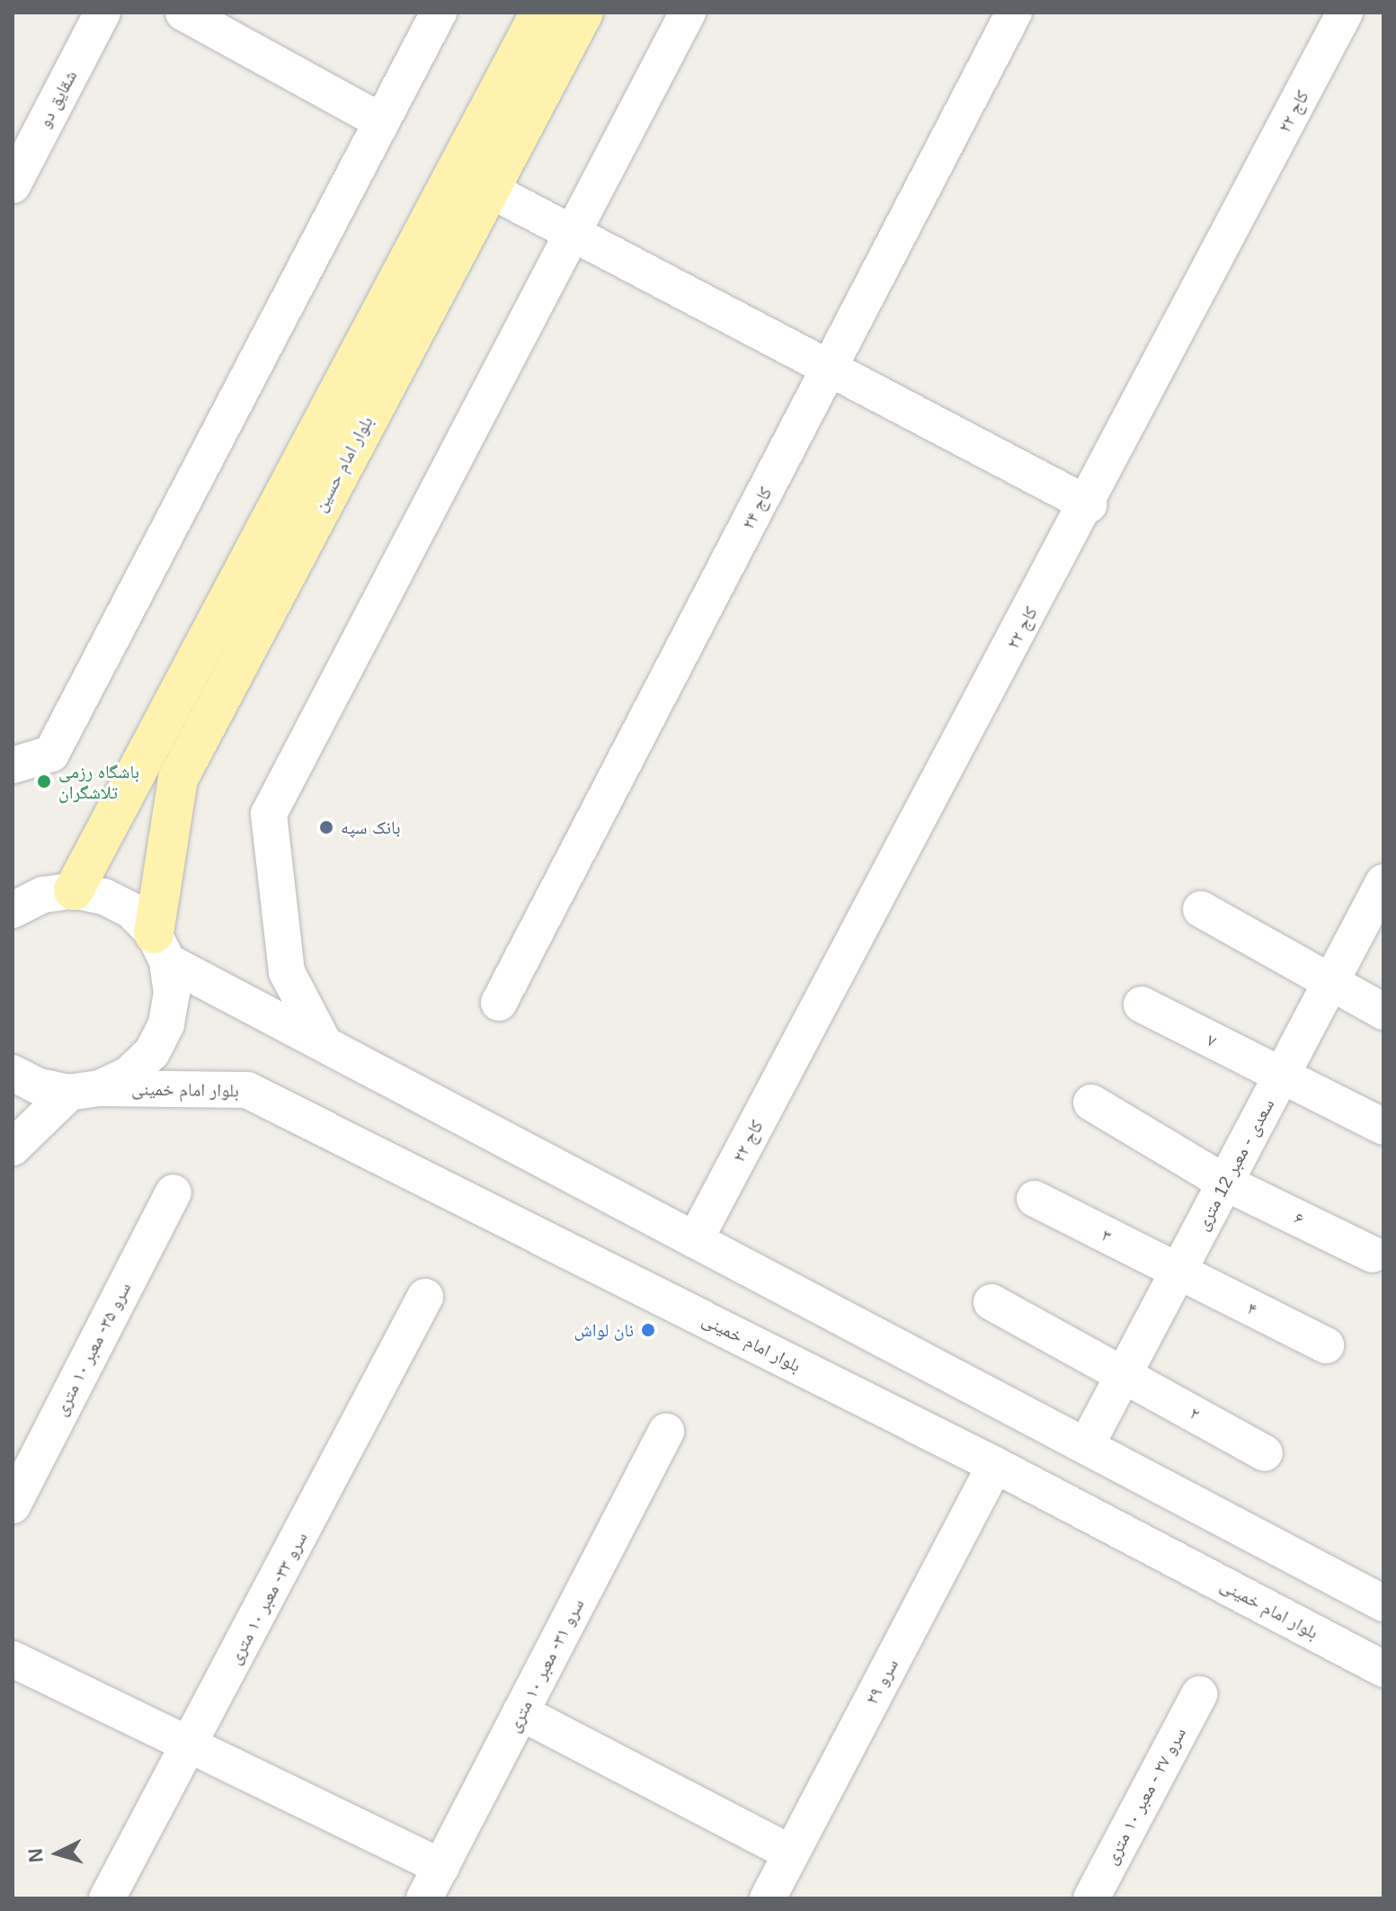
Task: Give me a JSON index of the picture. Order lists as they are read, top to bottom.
{
  "streets": {
    "main road": ["بلوار امام حسین"],
    "street": [
      "شقایق دو",
      "کاج ۲۲",
      "کاج ۲۴",
      "۷",
      "بلوار امام خمینی",
      "سعدی - معبر 12 متری",
      "۶",
      "۳",
      "۴",
      "سرو ۳۵- معبر ۱۰ متری",
      "۲",
      "سرو ۳۳- معبر ۱۰ متری",
      "سرو ۳۱- معبر ۱۰ متری",
      "سرو ۲۹",
      "سرو ۲۷ - معبر ۱۰ متری"
    ]
  },
  "crossings": [
    ["۷", "سعدی - معبر 12 متری"],
    ["بلوار امام خمینی", "سرو ۲۹"],
    ["سعدی - معبر 12 متری", "۶"],
    ["سعدی - معبر 12 متری", "۳"],
    ["سعدی - معبر 12 متری", "۴"],
    ["سعدی - معبر 12 متری", "۲"],
    ["۳", "۴"]
  ],
  "places": ["باشگاه رزمی تلاشگران", "بانک سپه", "نان لواش"],
  "north": "left"
}
